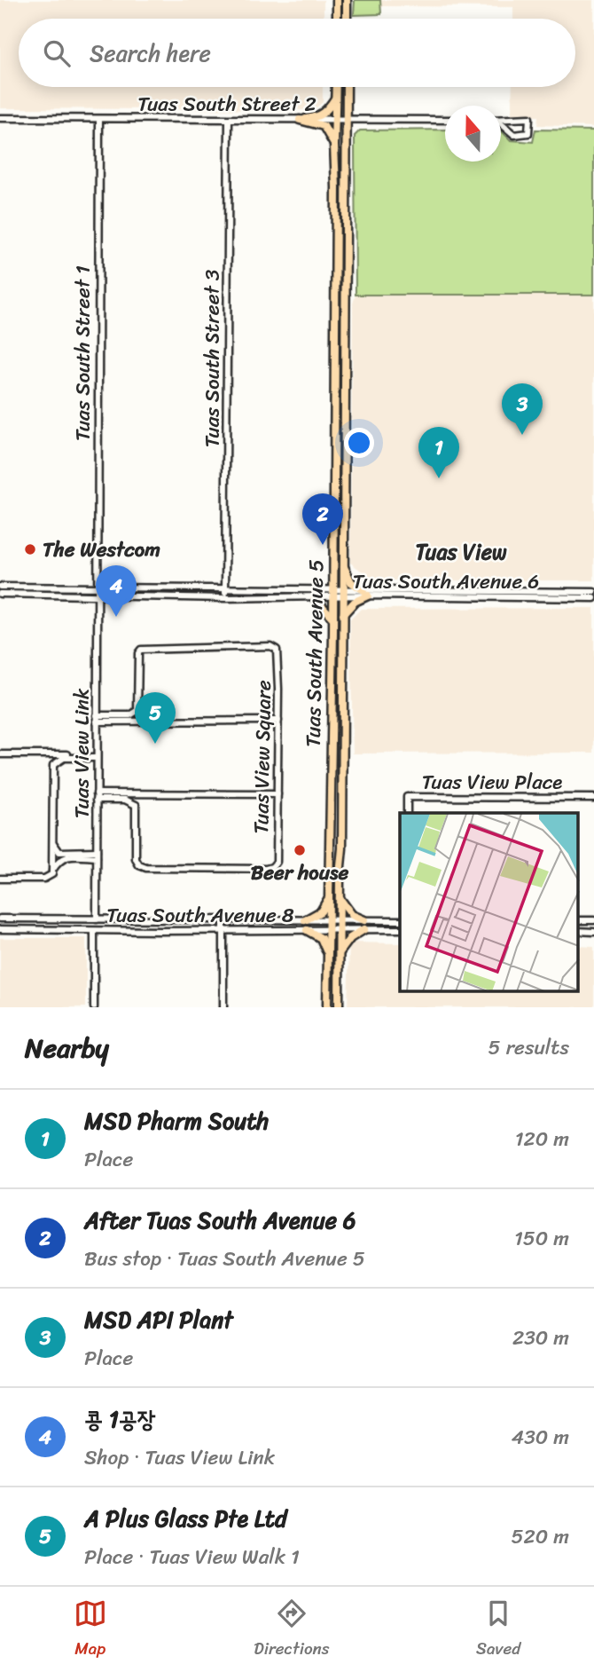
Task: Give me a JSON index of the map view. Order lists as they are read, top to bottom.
{
  "streets": {
    "main road": ["Tuas South Avenue 5"],
    "street": [
      "Tuas South Street 2",
      "Tuas South Street 1",
      "Tuas South Street 3",
      "Tuas South Avenue 6",
      "Tuas View Link",
      "Tuas View Square",
      "Tuas View Place",
      "Tuas South Avenue 8"
    ]
  },
  "crossings": [
    ["Tuas South Street 2", "Tuas South Street 1"],
    ["Tuas South Street 2", "Tuas South Street 3"],
    ["Tuas South Street 2", "Tuas South Avenue 5"],
    ["Tuas South Street 1", "Tuas South Avenue 6"],
    ["Tuas South Street 1", "Tuas View Link"],
    ["Tuas South Street 3", "Tuas South Avenue 6"],
    ["Tuas South Avenue 6", "Tuas South Avenue 5"],
    ["Tuas South Avenue 6", "Tuas View Link"],
    ["Tuas South Avenue 5", "Tuas South Avenue 8"],
    ["Tuas View Link", "Tuas South Avenue 8"]
  ],
  "districts": ["Tuas View"],
  "places": ["The Westcom", "Beer house"],
  "north": "top",
  "page": {
    "search": "Search here",
    "pins": [
      "3",
      "1",
      "2",
      "4",
      "5"
    ],
    "heading": ["Nearby", "5 results"],
    "list": [
      {
        "mark": "1",
        "name": "MSD Pharm South",
        "note": "Place",
        "value": "120 m"
      },
      {
        "mark": "2",
        "name": "After Tuas South Avenue 6",
        "note": "Bus stop · Tuas South Avenue 5",
        "value": "150 m"
      },
      {
        "mark": "3",
        "name": "MSD API Plant",
        "note": "Place",
        "value": "230 m"
      },
      {
        "mark": "4",
        "name": "콩 1공장",
        "note": "Shop · Tuas View Link",
        "value": "430 m"
      },
      {
        "mark": "5",
        "name": "A Plus Glass Pte Ltd",
        "note": "Place · Tuas View Walk 1",
        "value": "520 m"
      }
    ],
    "nav": ["Map", "Directions", "Saved"]
  }
}
